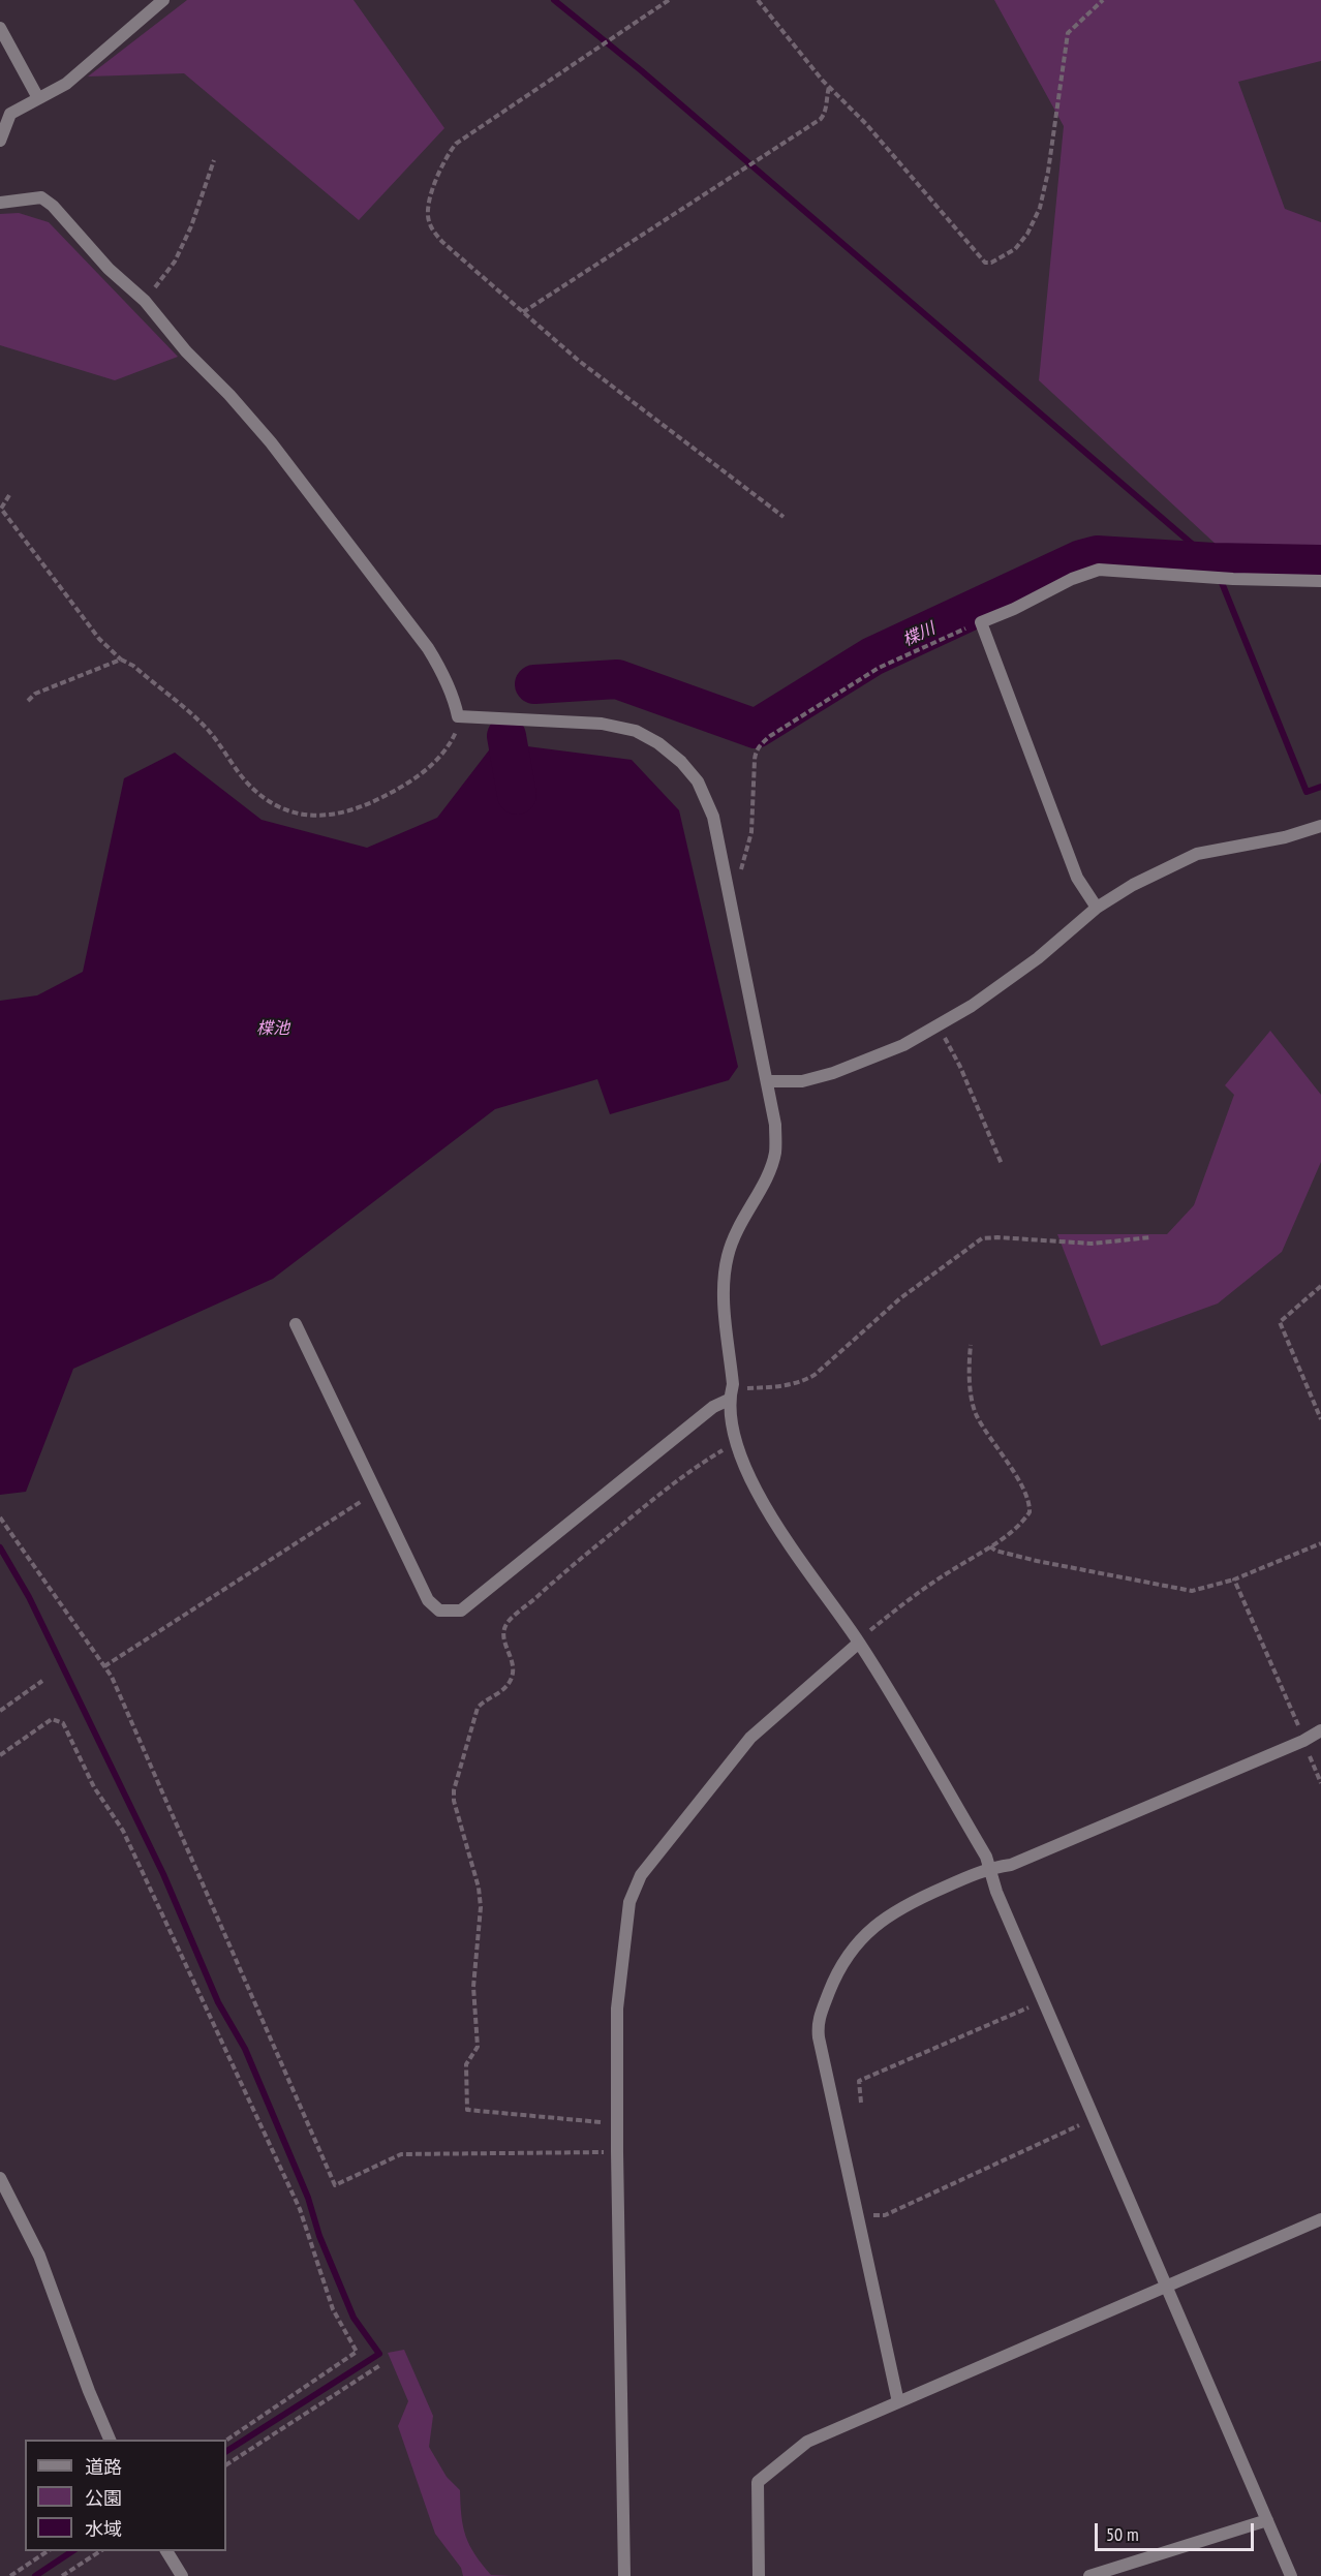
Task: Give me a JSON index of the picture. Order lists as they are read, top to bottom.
{
  "water": ["楪川", "楪池"],
  "legend": ["道路", "公園", "水域"],
  "scale_bar": "50 m"
}
